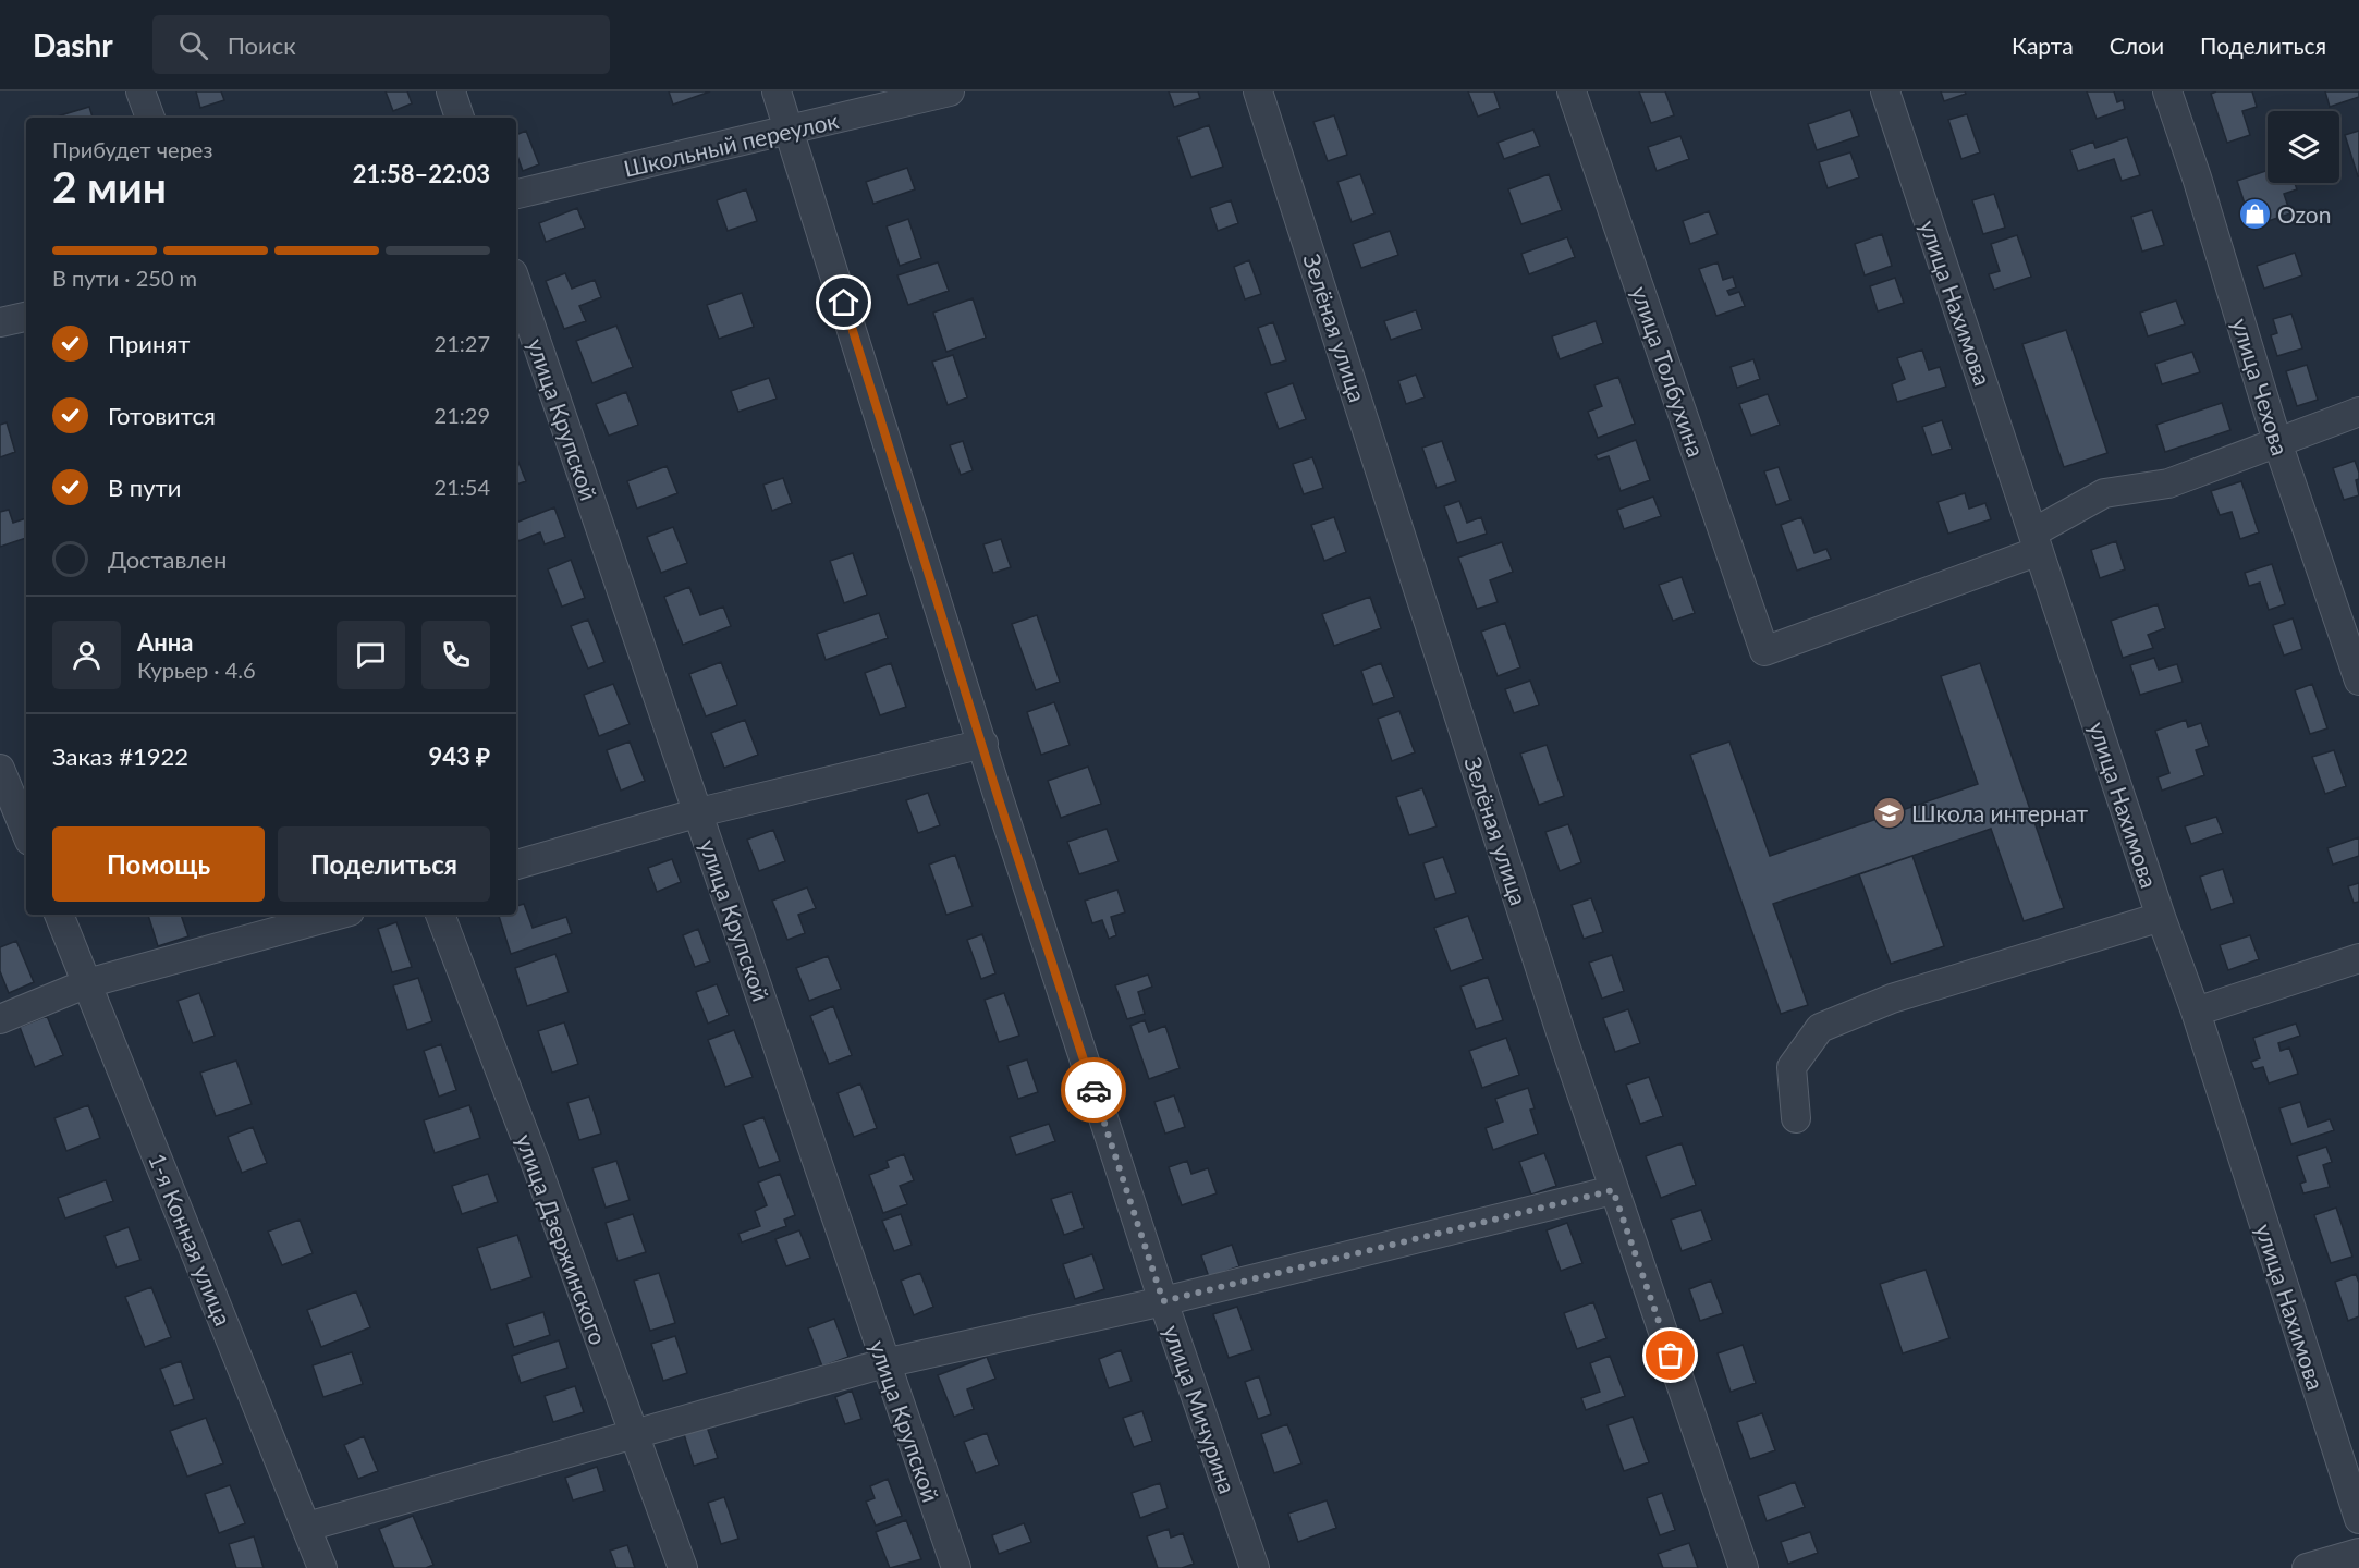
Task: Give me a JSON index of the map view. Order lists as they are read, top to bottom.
{
  "streets": {
    "street": [
      "Школьный переулок",
      "улица Нахимова",
      "Зелёная улица",
      "улица Толбухина",
      "улица Чехова",
      "улица Крупской",
      "1-я Конная улица",
      "улица Дзержинского",
      "улица Мичурина"
    ]
  },
  "crossings": [
    ["Школьный переулок", "улица Мичурина"],
    ["улица Нахимова", "улица Толбухина"]
  ],
  "places": {
    "shop": ["Ozon"],
    "school or university": ["Школа интернат"]
  },
  "page": {
    "header": "Dashr",
    "search": "Поиск",
    "nav": ["Карта", "Слои", "Поделиться"],
    "heading": ["2 мин", "Прибудет через", "21:58–22:03"],
    "panel": [
      "Анна",
      "Курьер · 4.6",
      "Заказ #1922",
      "943 ₽"
    ],
    "bar": "В пути · 250 m",
    "list": [
      ["Принят", "21:27"],
      ["Готовится", "21:29"],
      ["В пути", "21:54"],
      "Доставлен"
    ],
    "buttons": ["Помощь", "Поделиться"]
  }
}
